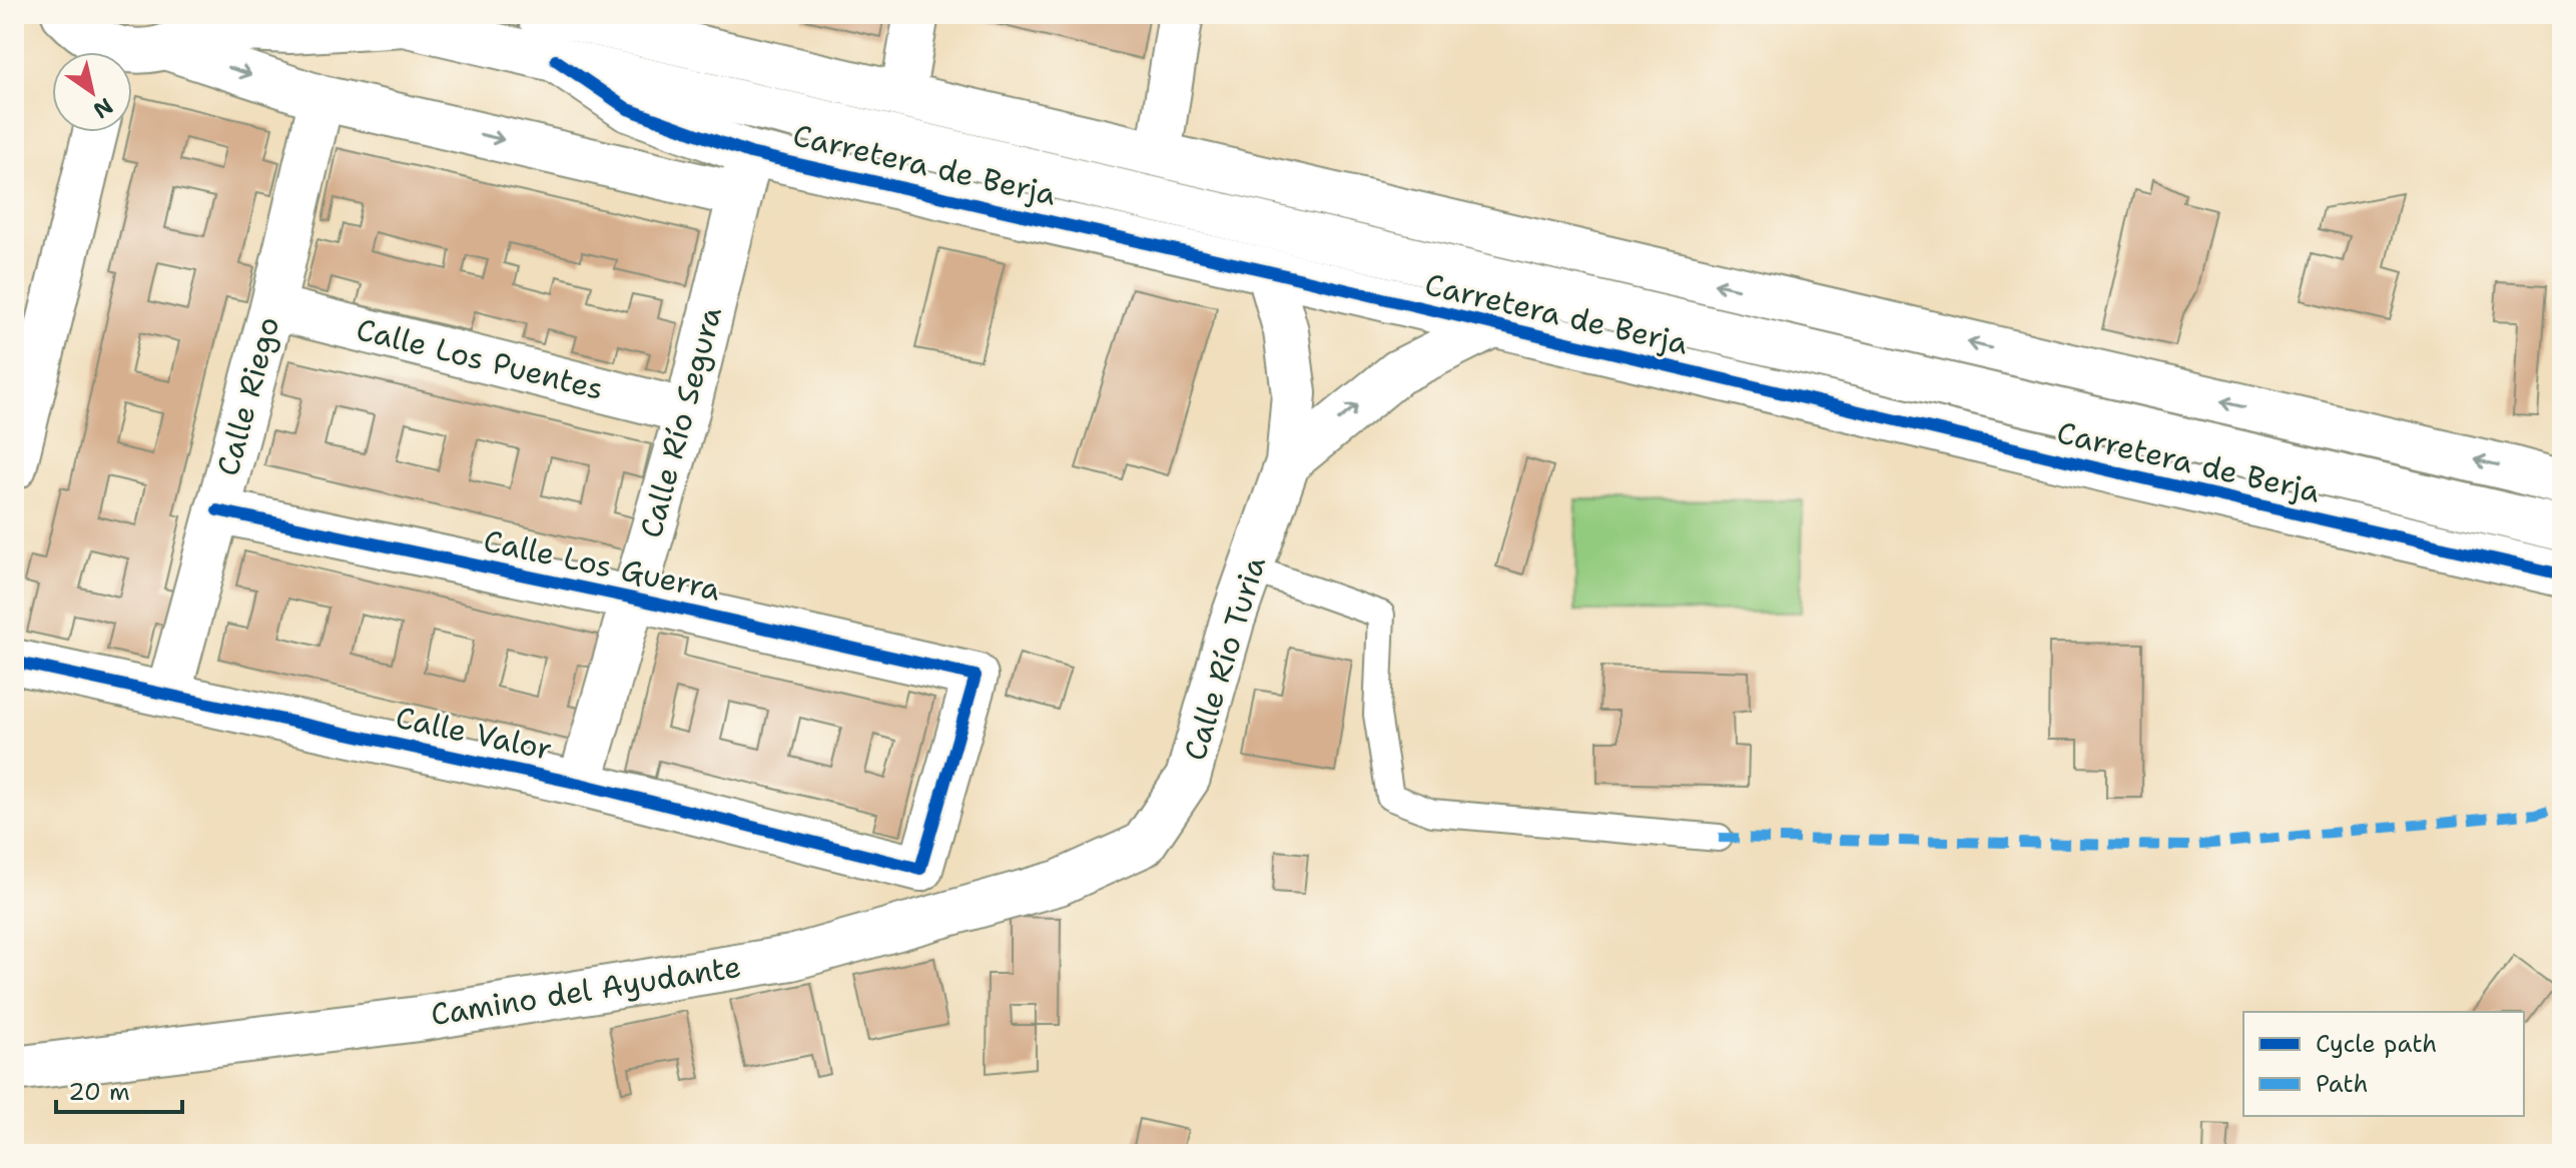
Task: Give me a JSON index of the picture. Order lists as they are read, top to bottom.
{
  "streets": {
    "street": [
      "Carretera de Berja",
      "Calle Los Puentes",
      "Calle Riego",
      "Calle Río Segura",
      "Calle Los Guerra",
      "Calle Río Turia",
      "Calle Valor",
      "Camino del Ayudante"
    ]
  },
  "crossings": [
    ["Carretera de Berja", "Calle Río Segura"],
    ["Carretera de Berja", "Calle Río Turia"],
    ["Calle Los Puentes", "Calle Riego"],
    ["Calle Los Puentes", "Calle Río Segura"],
    ["Calle Riego", "Calle Los Guerra"],
    ["Calle Riego", "Calle Valor"],
    ["Calle Río Segura", "Calle Los Guerra"],
    ["Calle Río Segura", "Calle Valor"],
    ["Calle Los Guerra", "Calle Valor"],
    ["Calle Río Turia", "Camino del Ayudante"]
  ],
  "legend": ["Cycle path", "Path"],
  "scale_bar": "20 m",
  "north": "bottom right"
}
